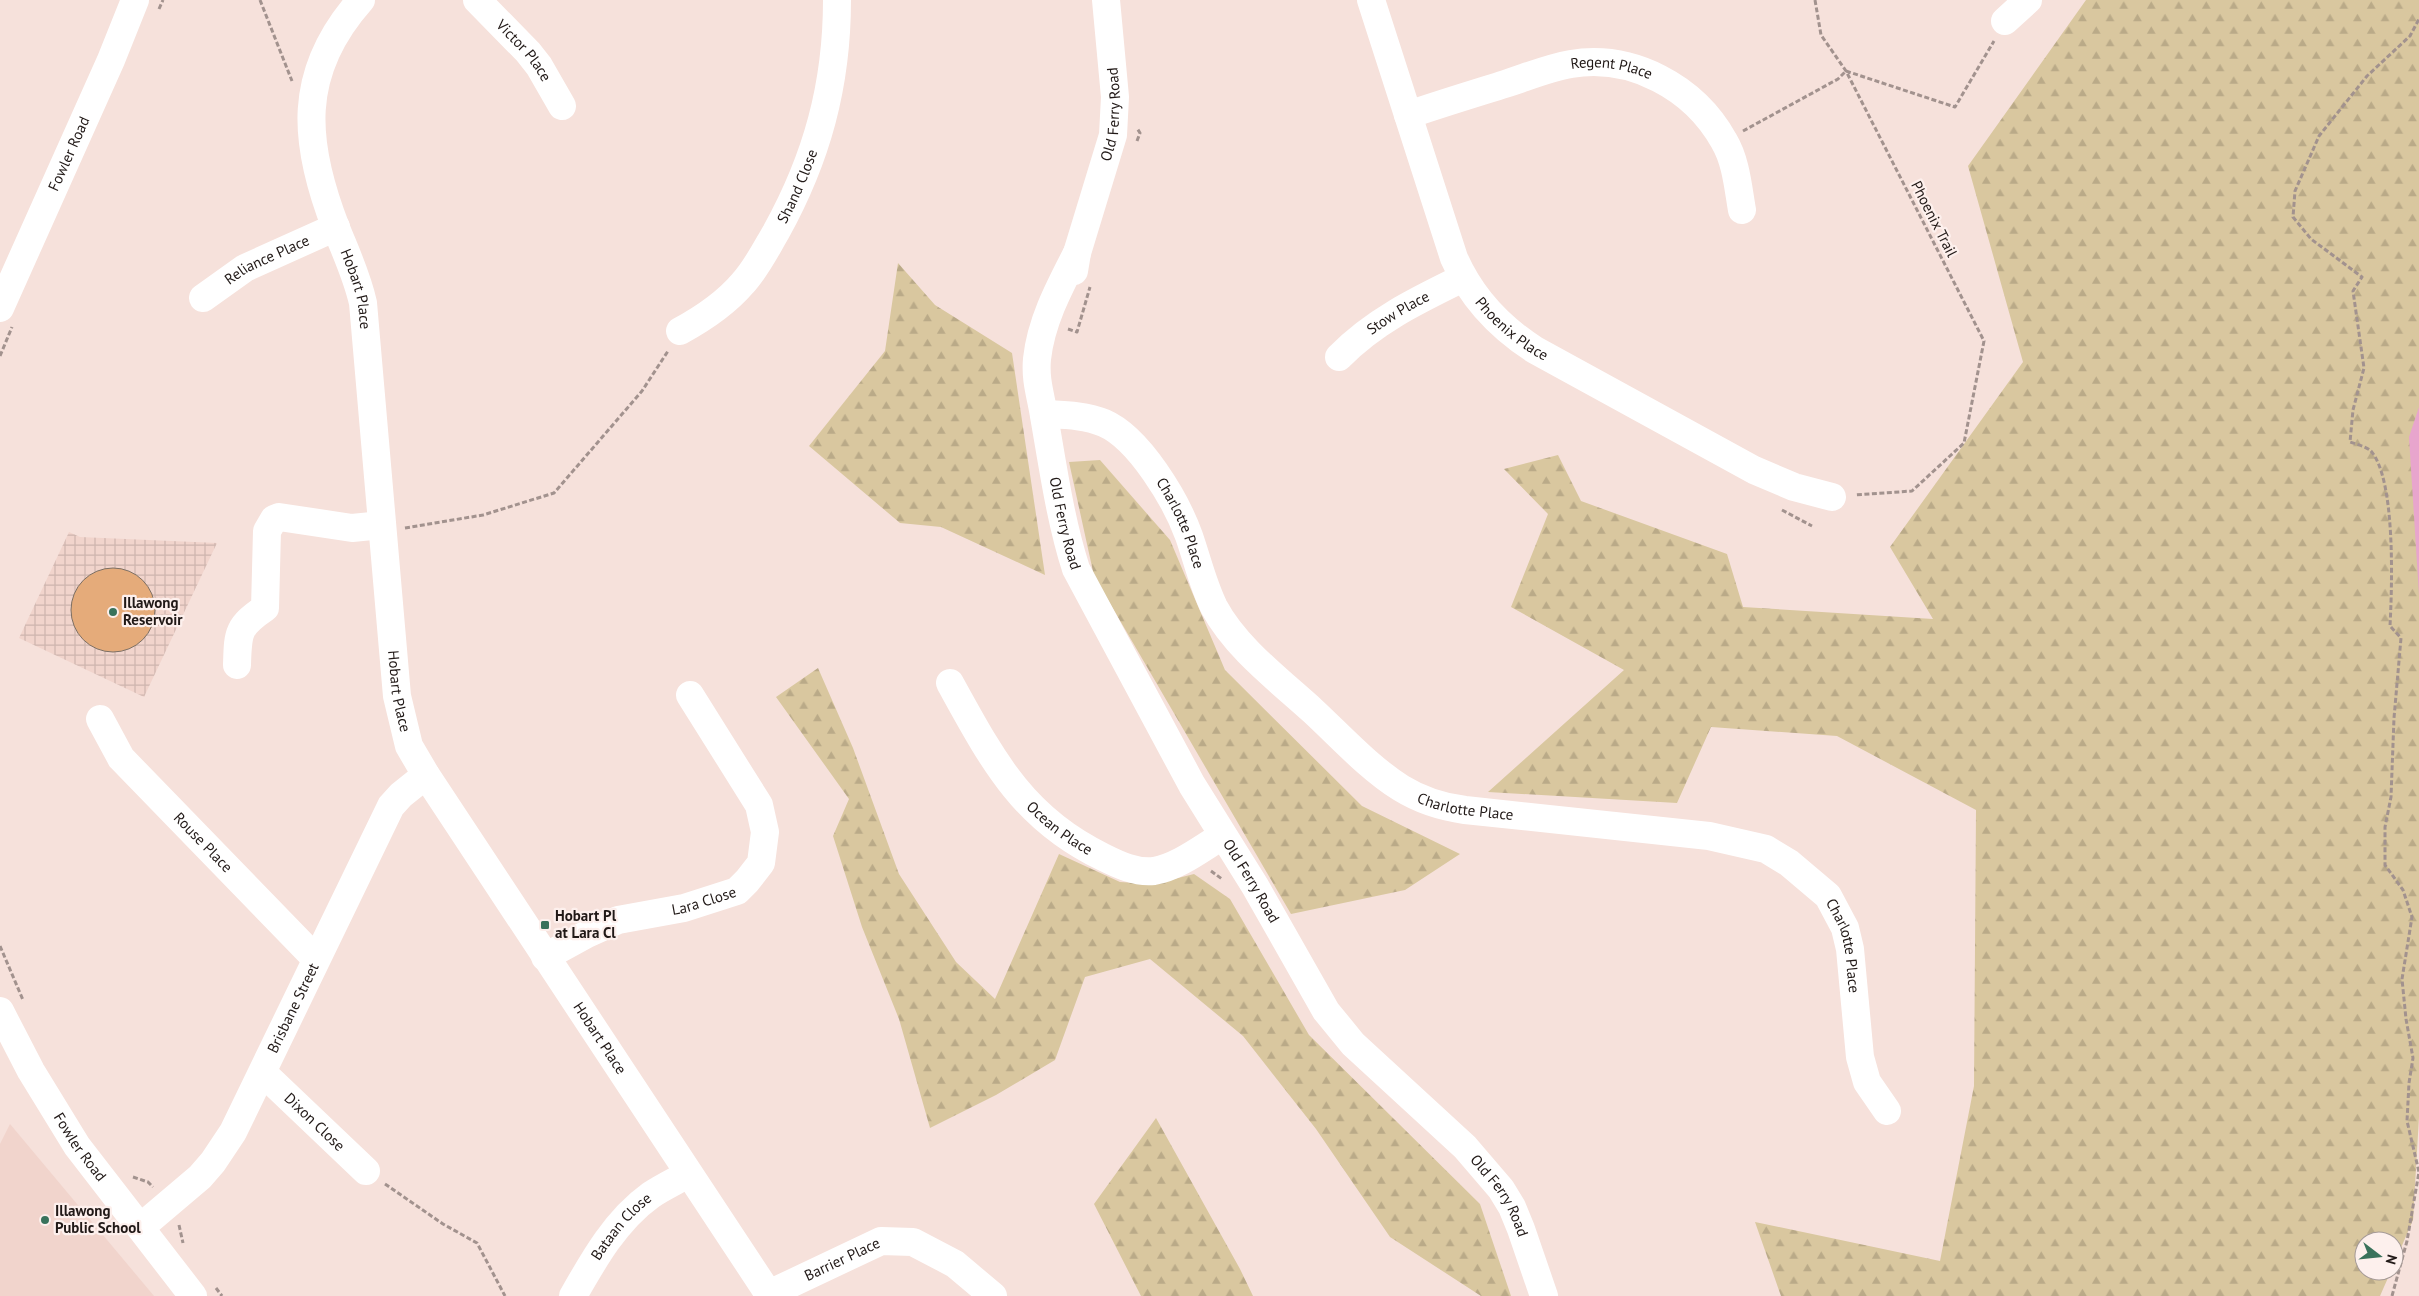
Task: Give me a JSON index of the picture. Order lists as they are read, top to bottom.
{
  "streets": {
    "street": [
      "Victor Place",
      "Regent Place",
      "Old Ferry Road",
      "Fowler Road",
      "Shand Close",
      "Reliance Place",
      "Hobart Place",
      "Stow Place",
      "Phoenix Place",
      "Charlotte Place",
      "Ocean Place",
      "Rouse Place",
      "Lara Close",
      "Brisbane Street",
      "Dixon Close",
      "Bataan Close",
      "Barrier Place"
    ],
    "path": ["Phoenix Trail"]
  },
  "crossings": [
    ["Regent Place", "Phoenix Place"],
    ["Old Ferry Road", "Charlotte Place"],
    ["Old Ferry Road", "Ocean Place"],
    ["Fowler Road", "Brisbane Street"],
    ["Phoenix Trail", "Phoenix Place"],
    ["Reliance Place", "Hobart Place"],
    ["Hobart Place", "Lara Close"],
    ["Hobart Place", "Brisbane Street"],
    ["Hobart Place", "Bataan Close"],
    ["Hobart Place", "Barrier Place"],
    ["Stow Place", "Phoenix Place"],
    ["Rouse Place", "Brisbane Street"],
    ["Brisbane Street", "Dixon Close"]
  ],
  "places": {
    "other": ["Illawong Reservoir", "Illawong Public School"],
    "transit": ["Hobart Pl at Lara Cl"]
  },
  "north": "right"
}
